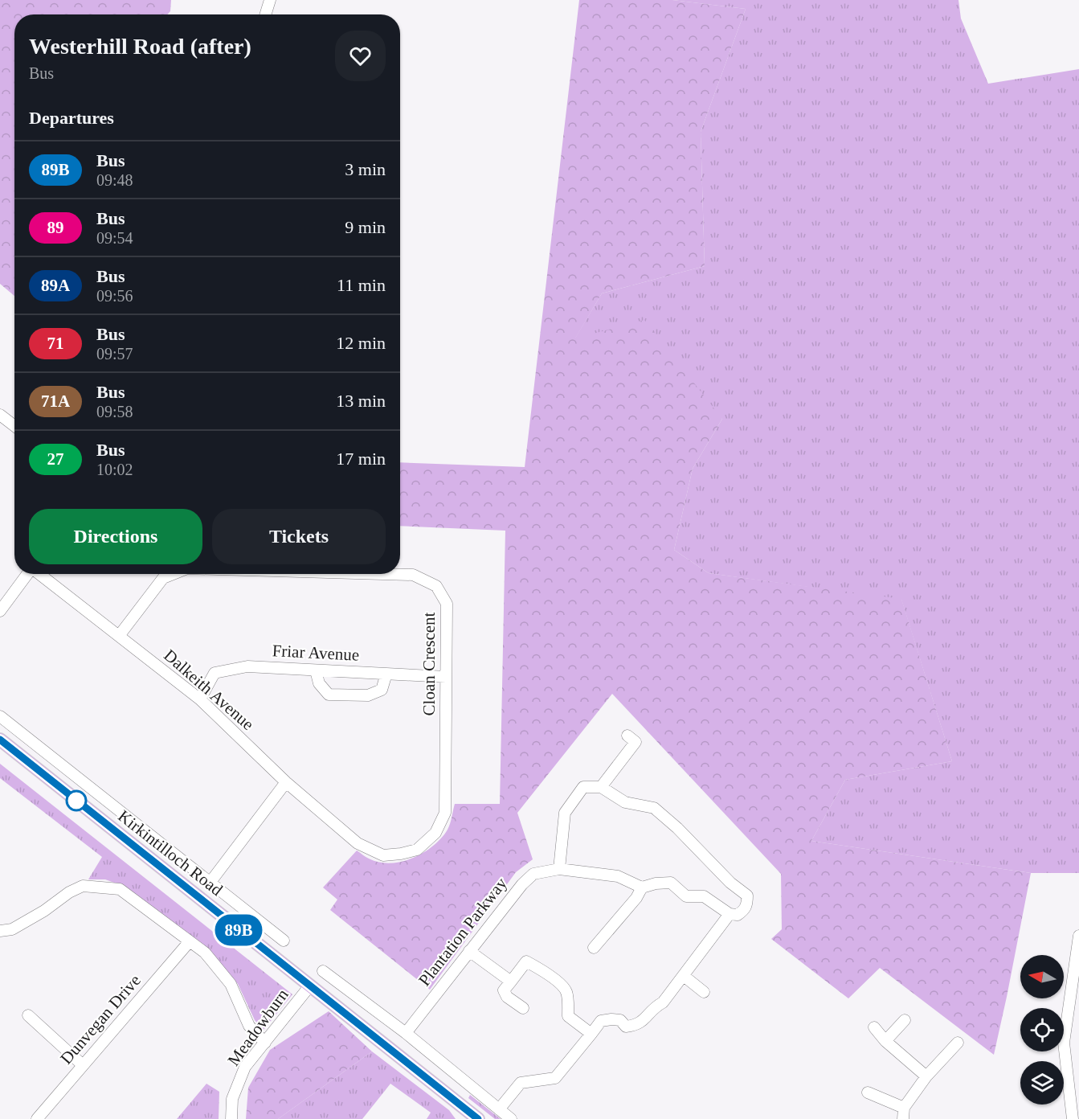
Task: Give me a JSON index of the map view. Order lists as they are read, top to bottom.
{
  "streets": {
    "main road": ["Kirkintilloch Road"],
    "street": [
      "Friar Avenue",
      "Cloan Crescent",
      "Dalkeith Avenue",
      "Plantation Parkway",
      "Dunvegan Drive",
      "Meadowburn"
    ]
  },
  "crossings": [
    ["Friar Avenue", "Cloan Crescent"],
    ["Friar Avenue", "Dalkeith Avenue"],
    ["Cloan Crescent", "Dalkeith Avenue"],
    ["Kirkintilloch Road", "Meadowburn"]
  ],
  "lines": ["bus line 89B"],
  "north": "left",
  "page": {
    "on_map": "89B",
    "heading": [
      ["Westerhill Road (after)", "Bus"],
      "Departures"
    ],
    "list": [
      {
        "mark": "89B",
        "name": "Bus",
        "note": "09:48",
        "value": "3 min"
      },
      {
        "mark": "89",
        "name": "Bus",
        "note": "09:54",
        "value": "9 min"
      },
      {
        "mark": "89A",
        "name": "Bus",
        "note": "09:56",
        "value": "11 min"
      },
      {
        "mark": "71",
        "name": "Bus",
        "note": "09:57",
        "value": "12 min"
      },
      {
        "mark": "71A",
        "name": "Bus",
        "note": "09:58",
        "value": "13 min"
      },
      {
        "mark": "27",
        "name": "Bus",
        "note": "10:02",
        "value": "17 min"
      }
    ],
    "buttons": ["Directions", "Tickets"]
  }
}
